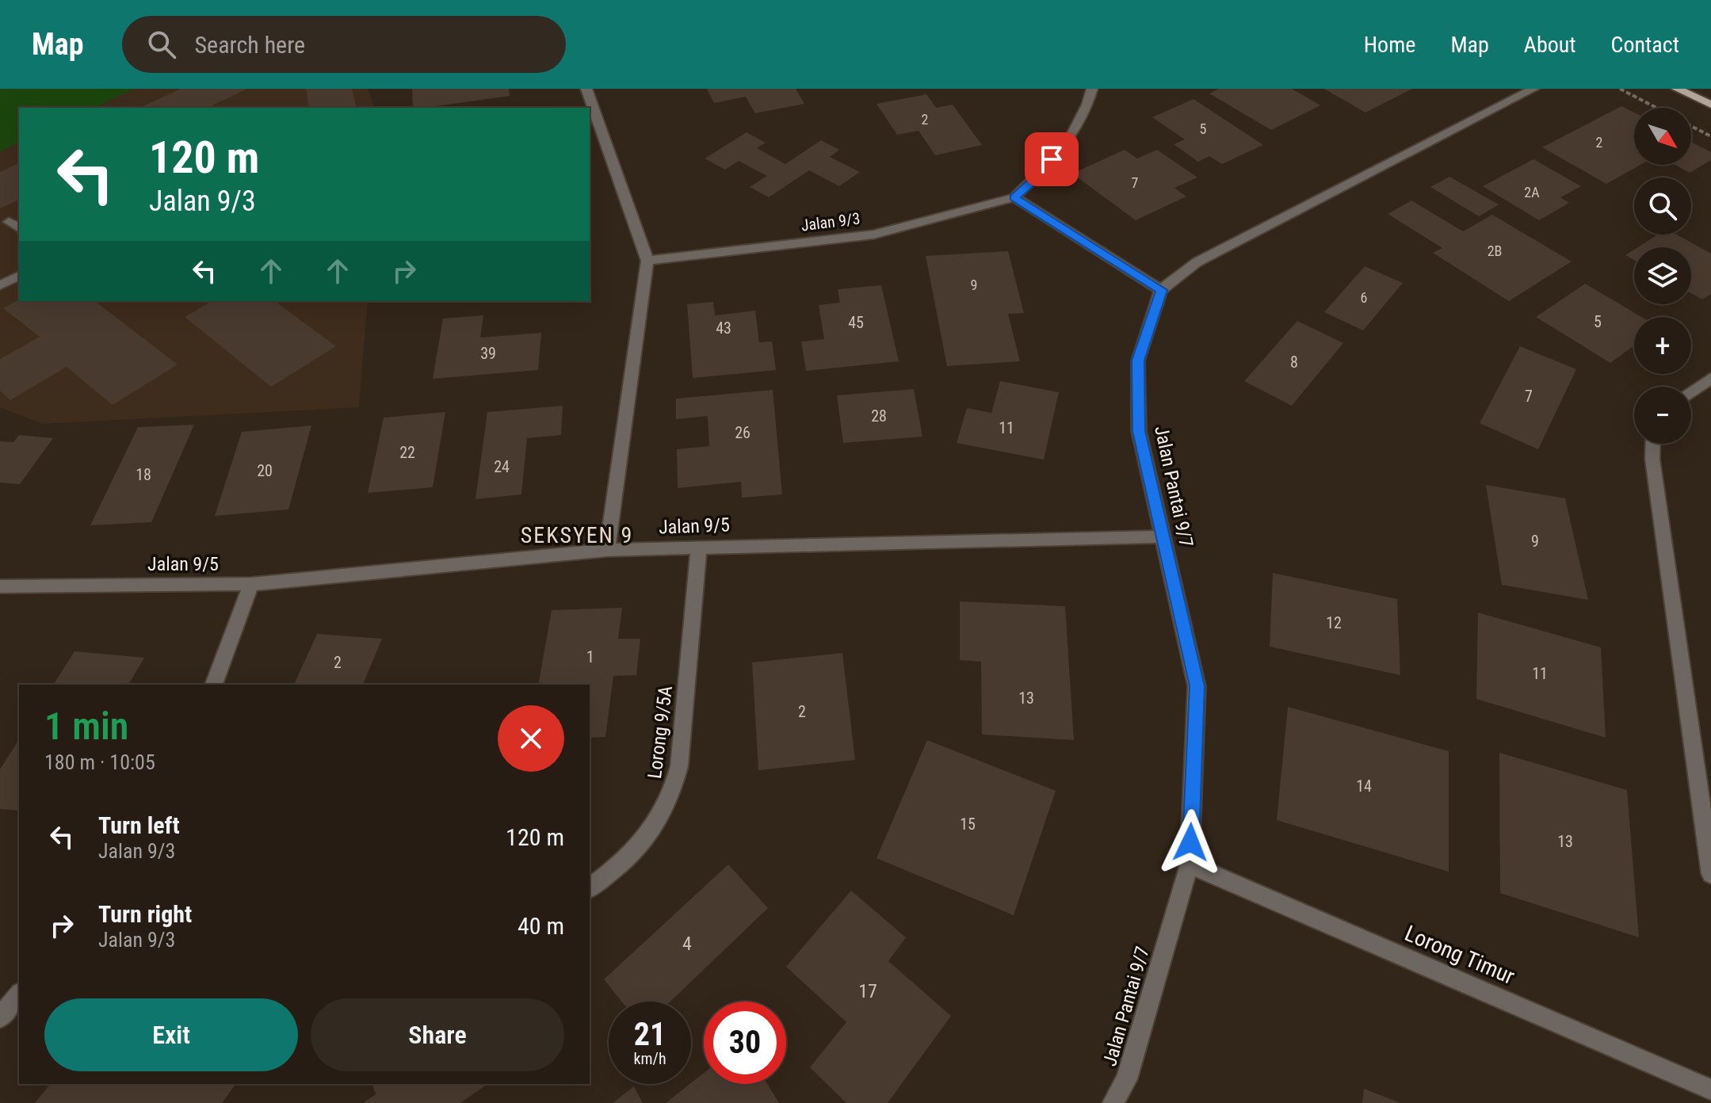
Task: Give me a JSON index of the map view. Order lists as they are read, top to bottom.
{
  "streets": {
    "street": [
      "Jalan 9/3",
      "Jalan Pantai 9/7",
      "Jalan 9/5",
      "Lorong 9/5A",
      "Lorong Timur"
    ]
  },
  "crossings": [
    ["Jalan Pantai 9/7", "Jalan 9/5"],
    ["Jalan Pantai 9/7", "Lorong Timur"],
    ["Jalan 9/5", "Lorong 9/5A"]
  ],
  "districts": ["SEKSYEN 9"],
  "house_numbers": [
    "2",
    "5",
    "2",
    "7",
    "2A",
    "2B",
    "9",
    "6",
    "5",
    "45",
    "43",
    "39",
    "8",
    "7",
    "28",
    "11",
    "26",
    "22",
    "24",
    "20",
    "18",
    "9",
    "12",
    "1",
    "2",
    "11",
    "13",
    "2",
    "14",
    "15",
    "13",
    "4",
    "17"
  ],
  "north": "bottom right",
  "page": {
    "header": "Map",
    "search": "Search here",
    "nav": [
      "Home",
      "Map",
      "About",
      "Contact"
    ],
    "map_buttons": ["+", "−"],
    "turn": ["120 m", "Jalan 9/3"],
    "heading": ["1 min", "180 m · 10:05"],
    "list": [
      {
        "name": "Turn left",
        "note": "Jalan 9/3",
        "value": "120 m"
      },
      {
        "name": "Turn right",
        "note": "Jalan 9/3",
        "value": "40 m"
      }
    ],
    "buttons": ["Exit", "Share"],
    "speed": "21 km/h",
    "limit": "30"
  }
}
